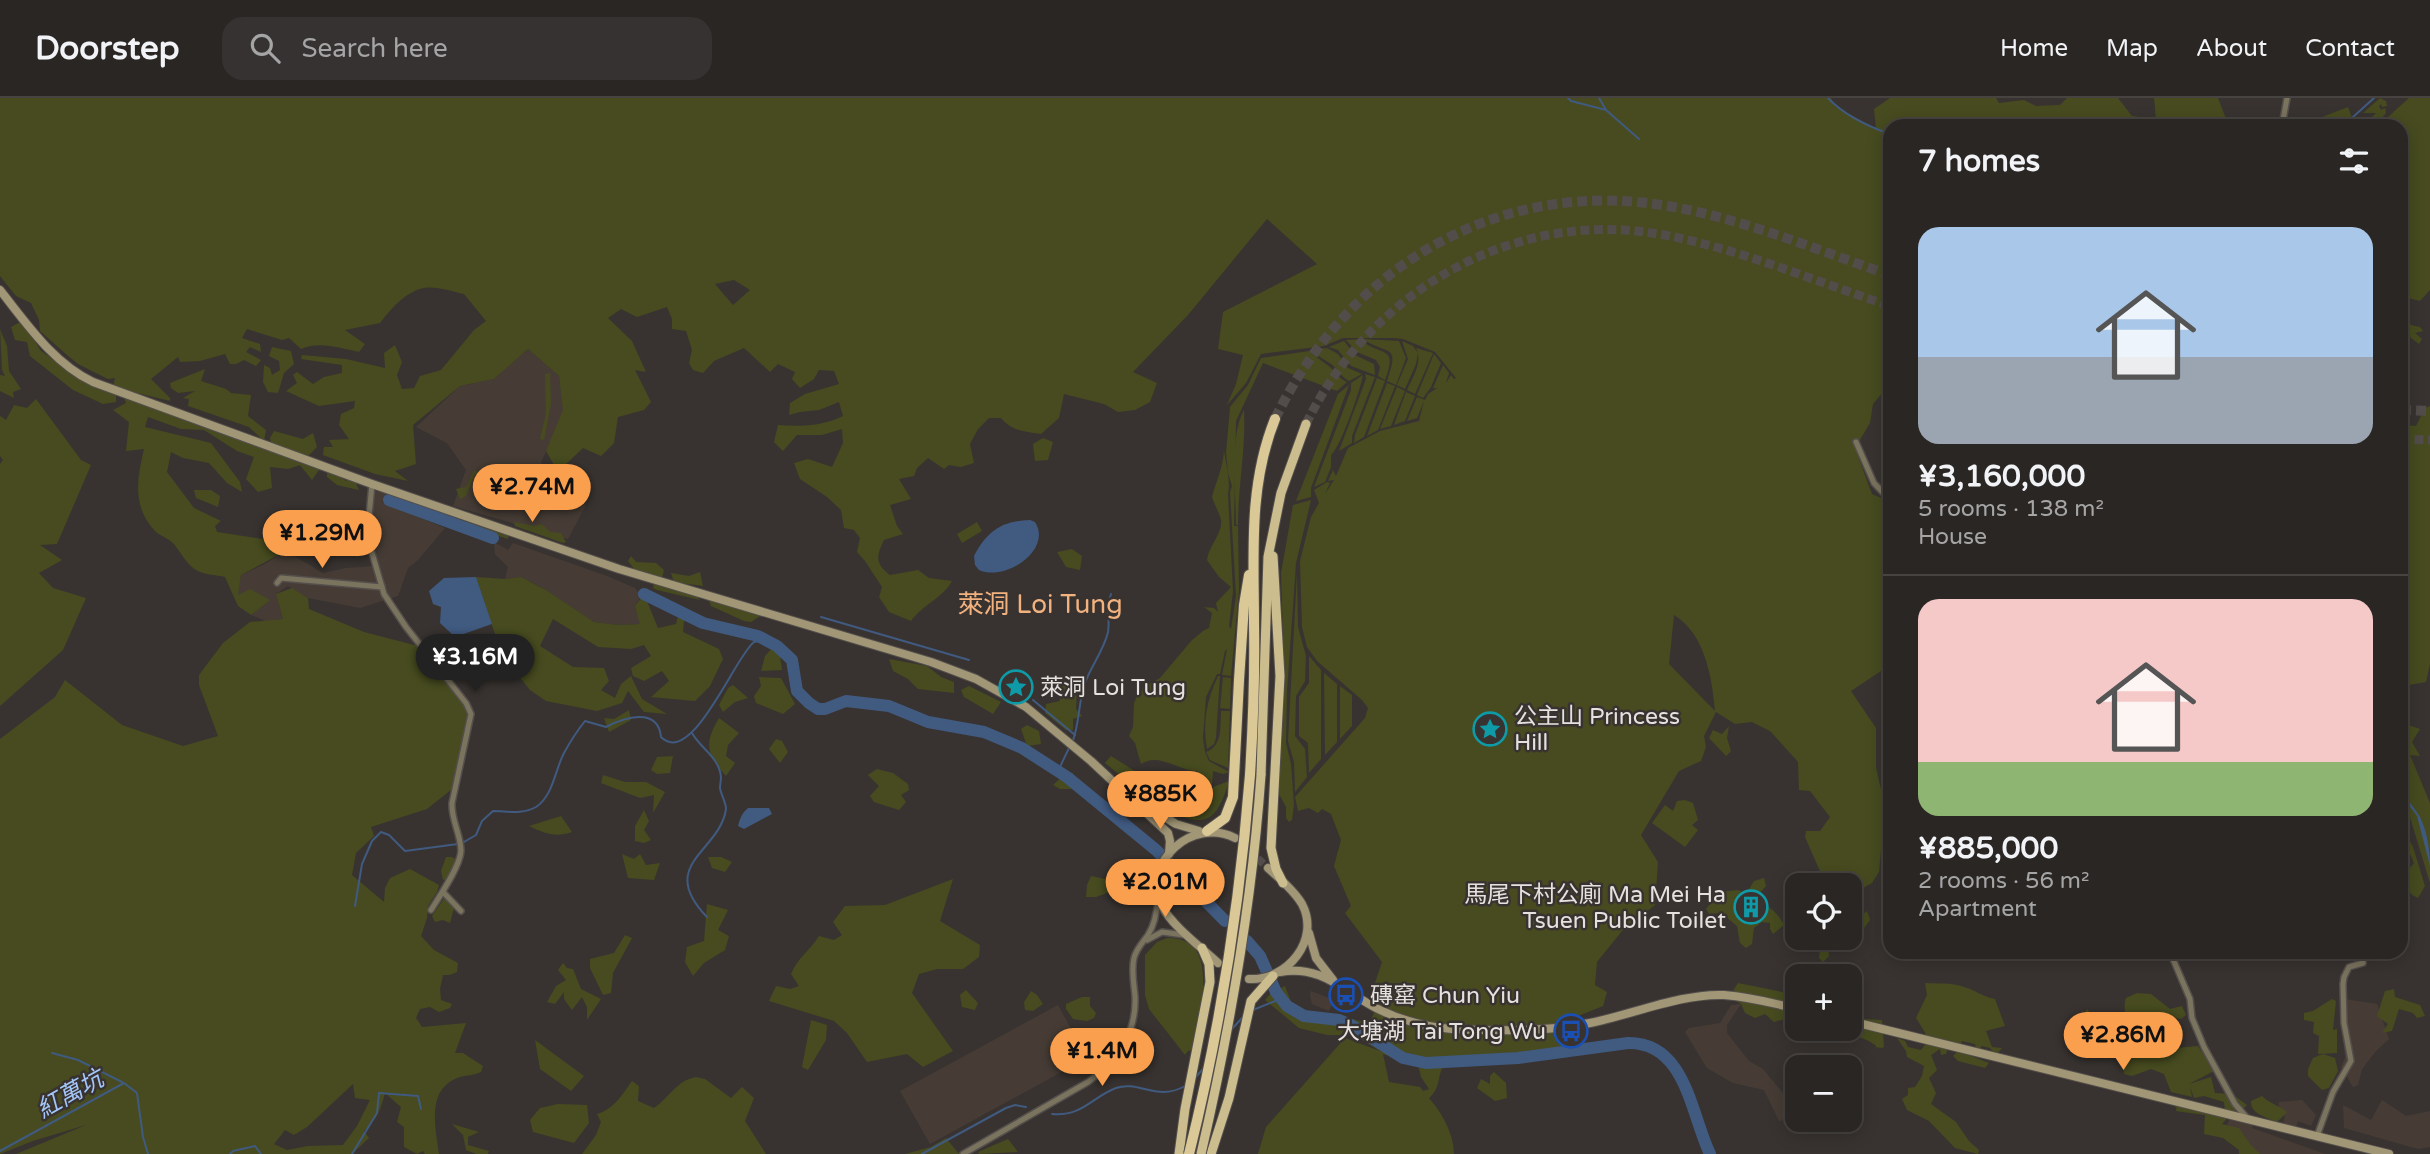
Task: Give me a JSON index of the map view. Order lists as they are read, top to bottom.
{
  "districts": ["萊洞 Loi Tung"],
  "water": ["紅萬坑"],
  "places": {
    "place": ["萊洞 Loi Tung", "公主山 Princess Hill"],
    "building": ["馬尾下村公廁 Ma Mei Ha Tsuen Public Toilet"],
    "bus stop": ["磚窰 Chun Yiu", "大塘湖 Tai Tong Wu"]
  },
  "page": {
    "header": "Doorstep",
    "search": "Search here",
    "nav": [
      "Home",
      "Map",
      "About",
      "Contact"
    ],
    "heading": "7 homes",
    "list": [
      {
        "name": "¥3,160,000",
        "note": "5 rooms · 138 m² · House"
      },
      {
        "name": "¥885,000",
        "note": "2 rooms · 56 m² · Apartment"
      }
    ],
    "price": [
      "¥2.74M",
      "¥1.29M",
      "¥3.16M",
      "¥885K",
      "¥2.01M",
      "¥2.86M",
      "¥1.4M"
    ],
    "map_buttons": ["+", "−"]
  }
}
